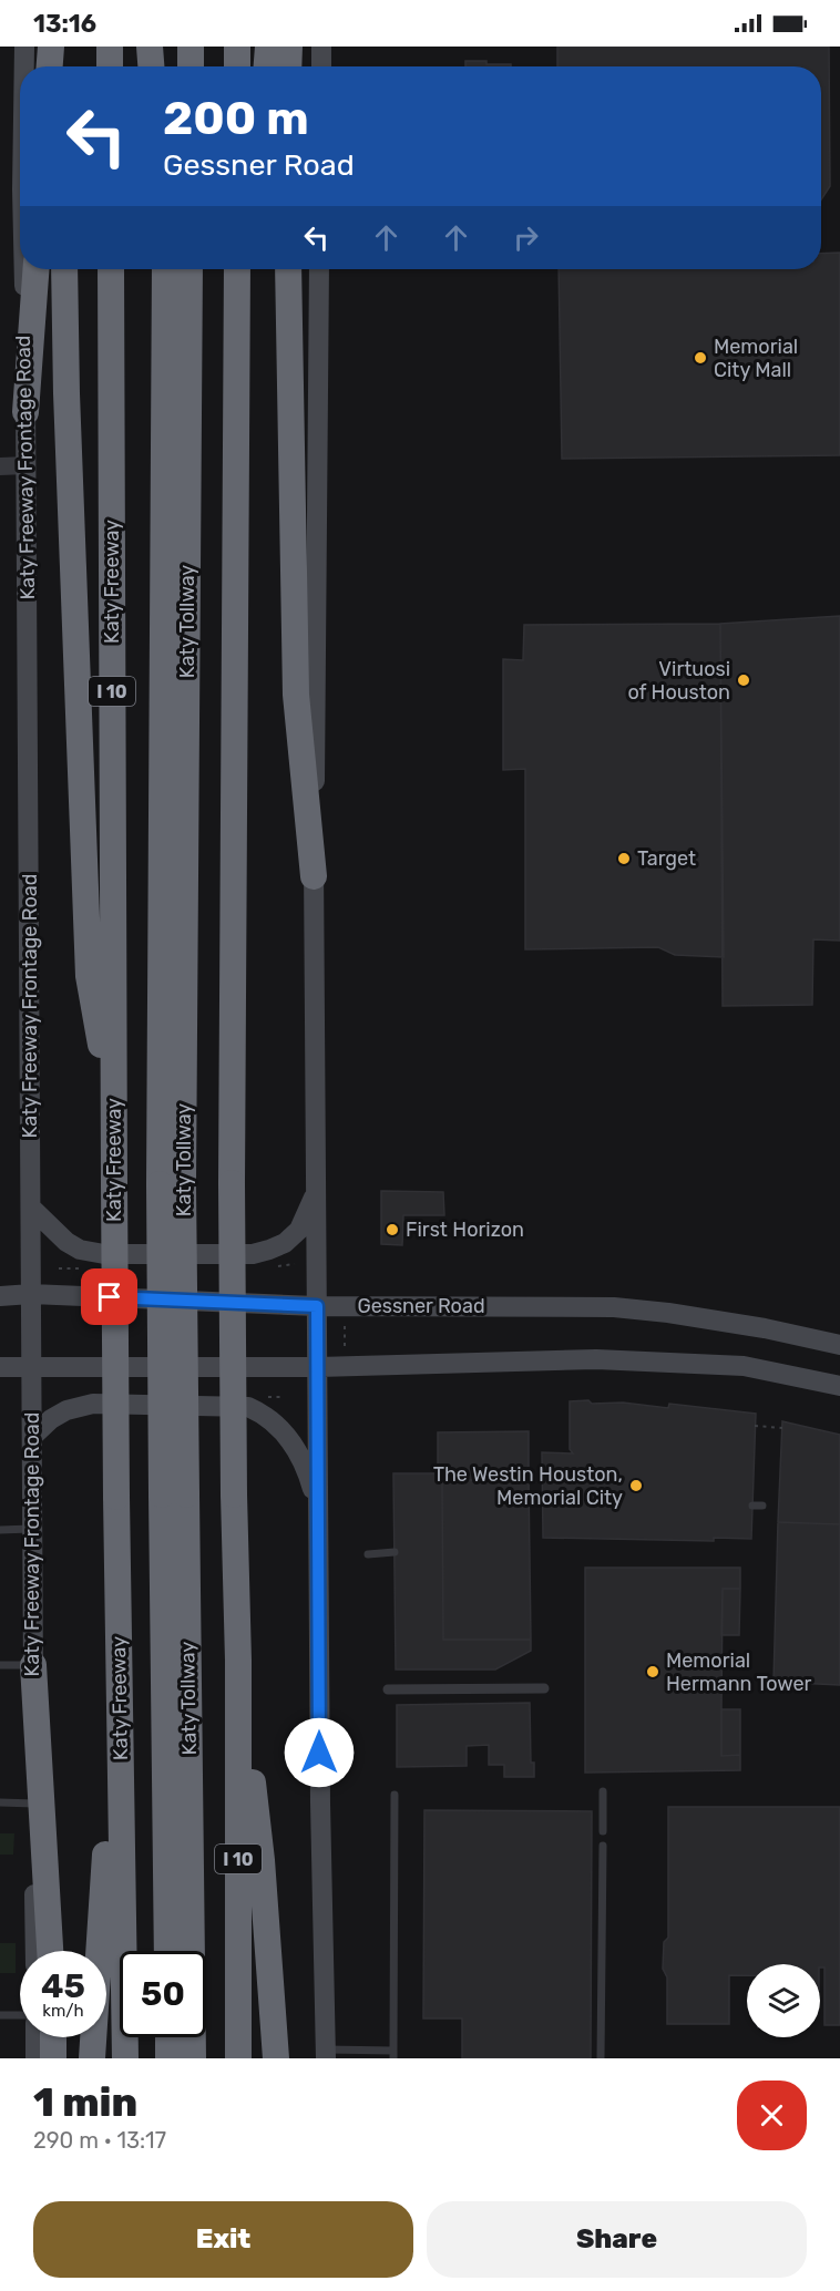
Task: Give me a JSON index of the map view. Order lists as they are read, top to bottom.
{
  "streets": {
    "highway": ["Katy Freeway", "Katy Tollway", "I 10"],
    "main road": ["Katy Freeway Frontage Road", "Gessner Road"]
  },
  "crossings": [
    ["Katy Freeway Frontage Road", "Gessner Road"]
  ],
  "places": [
    "Memorial City Mall",
    "Virtuosi of Houston",
    "Target",
    "First Horizon",
    "The Westin Houston, Memorial City",
    "Memorial Hermann Tower"
  ],
  "page": {
    "status": "13:16",
    "turn": ["200 m", "Gessner Road"],
    "speed": "45 km/h",
    "limit": "50",
    "heading": ["1 min", "290 m · 13:17"],
    "buttons": ["Exit", "Share"]
  }
}
